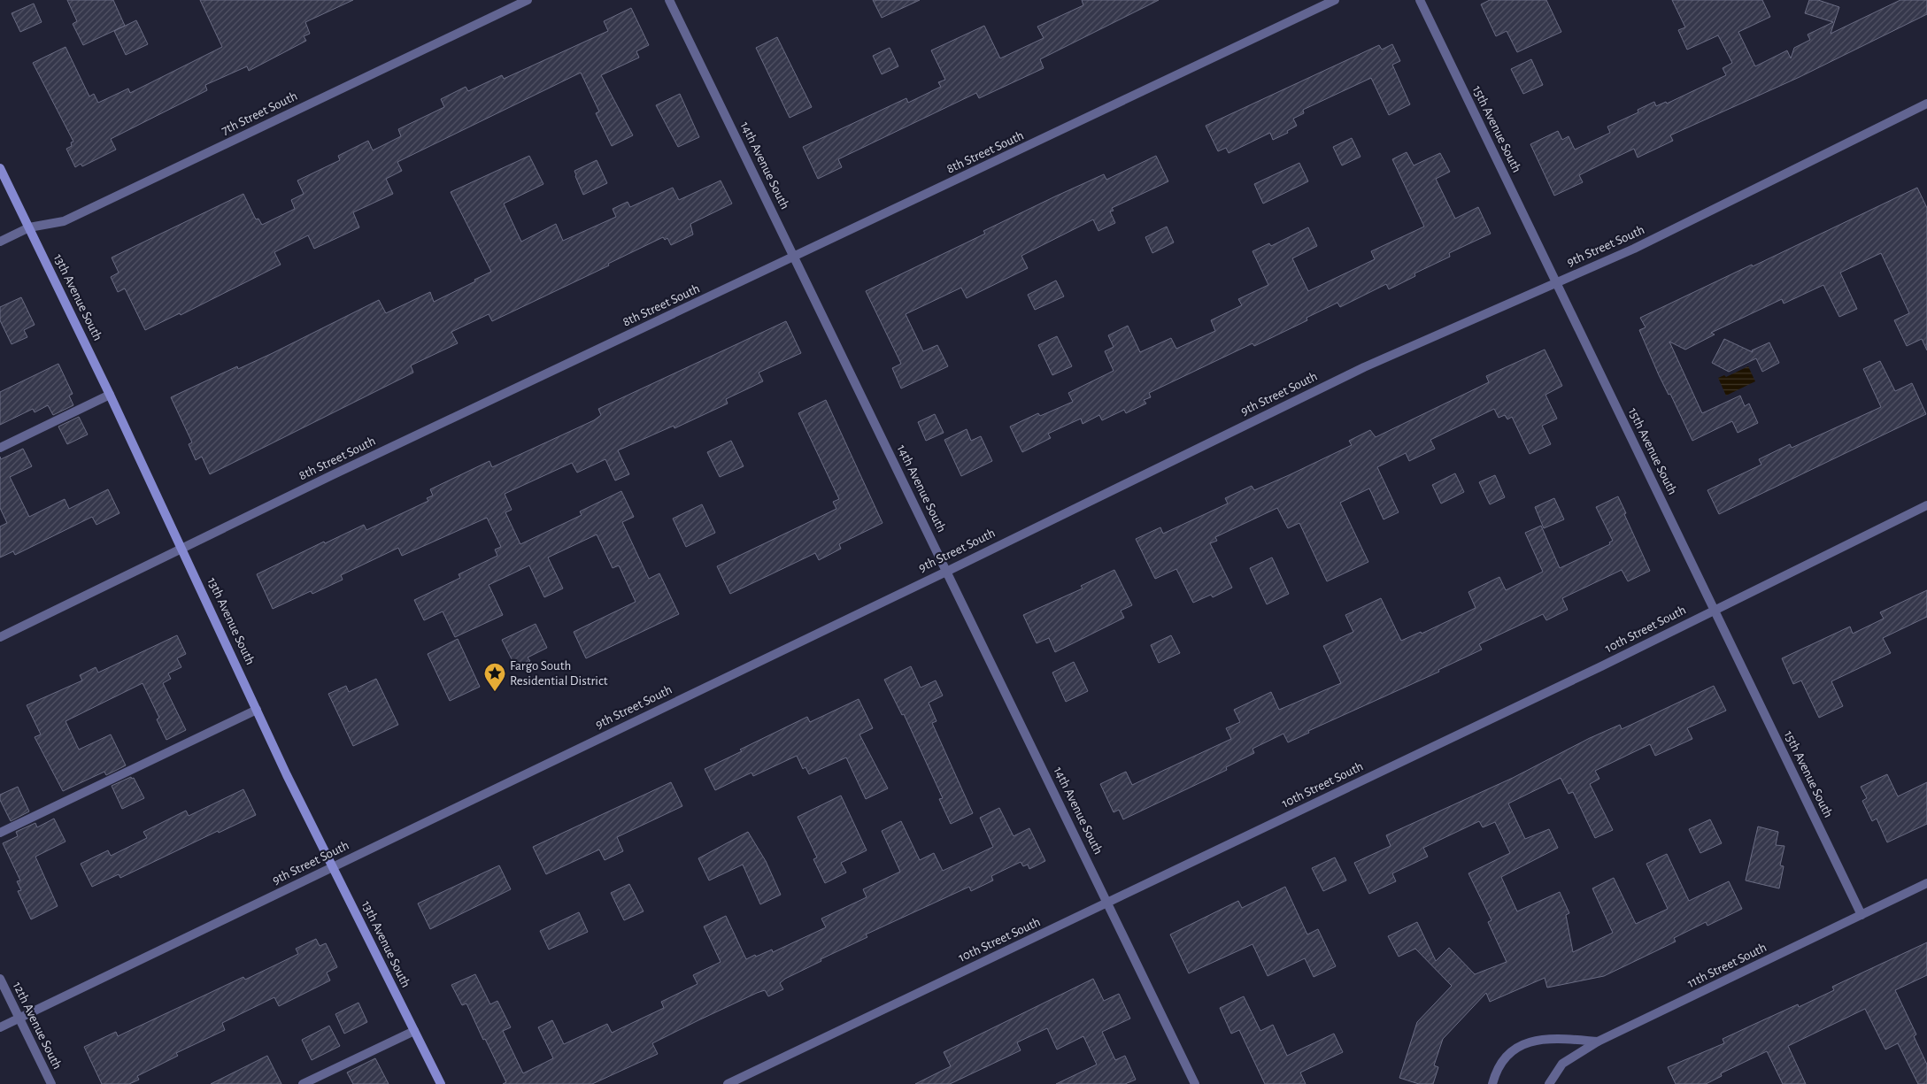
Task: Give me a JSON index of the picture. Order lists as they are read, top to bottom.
{
  "streets": {
    "street": [
      "7th Street South",
      "15th Avenue South",
      "8th Street South",
      "14th Avenue South",
      "9th Street South",
      "13th Avenue South",
      "10th Street South",
      "11th Street South",
      "12th Avenue South"
    ]
  },
  "crossings": [
    ["7th Street South", "13th Avenue South"],
    ["15th Avenue South", "9th Street South"],
    ["15th Avenue South", "10th Street South"],
    ["15th Avenue South", "11th Street South"],
    ["8th Street South", "14th Avenue South"],
    ["8th Street South", "13th Avenue South"],
    ["14th Avenue South", "9th Street South"],
    ["14th Avenue South", "10th Street South"],
    ["9th Street South", "13th Avenue South"],
    ["9th Street South", "12th Avenue South"]
  ],
  "places": {
    "place": ["Fargo South Residential District"]
  }
}
